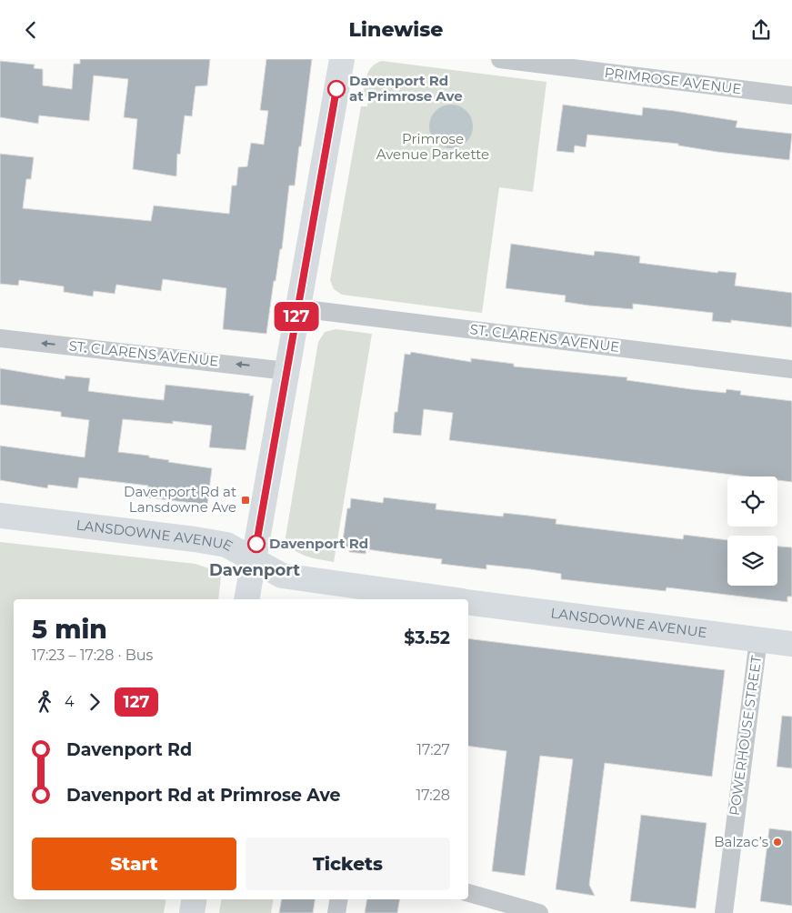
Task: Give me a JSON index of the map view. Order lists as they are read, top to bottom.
{
  "streets": {
    "street": [
      "PRIMROSE AVENUE",
      "ST. CLARENS AVENUE",
      "LANSDOWNE AVENUE",
      "POWERHOUSE STREET"
    ]
  },
  "crossings": [
    ["LANSDOWNE AVENUE", "POWERHOUSE STREET"]
  ],
  "one_way": ["ST. CLARENS AVENUE"],
  "districts": ["Davenport"],
  "parks": ["Primrose Avenue Parkette"],
  "places": {
    "other": ["Davenport Rd at Primrose Ave", "Davenport Rd", "Balzac’s"],
    "transit": ["Davenport Rd at Lansdowne Ave"]
  },
  "lines": ["bus line 127"],
  "page": {
    "header": "Linewise",
    "on_map": "127",
    "heading": ["5 min", "17:23 – 17:28 · Bus", "$3.52"],
    "legs": ["4", "127"],
    "list": [
      {
        "name": "Davenport Rd",
        "value": "17:27"
      },
      {
        "name": "Davenport Rd at Primrose Ave",
        "value": "17:28"
      }
    ],
    "buttons": ["Start", "Tickets"]
  }
}
